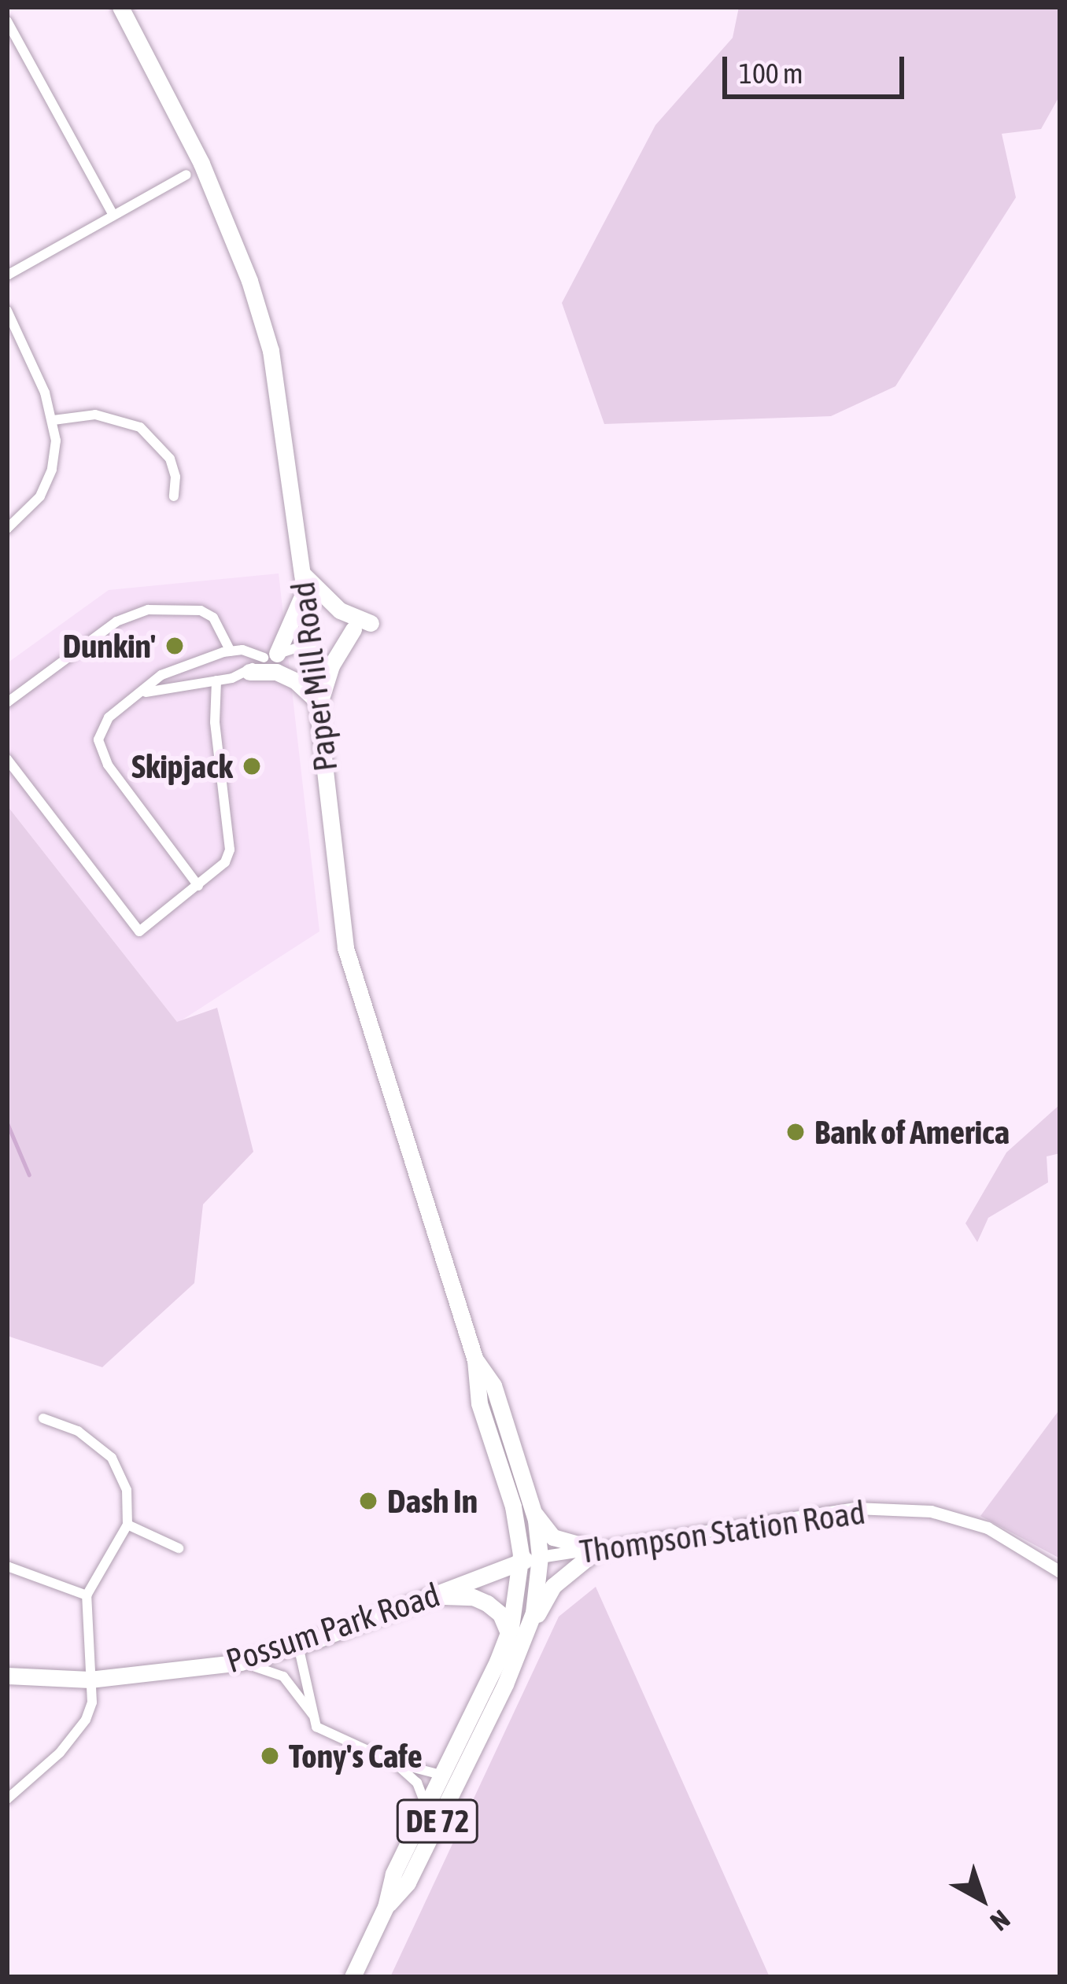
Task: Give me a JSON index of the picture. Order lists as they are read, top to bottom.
{
  "streets": {
    "main road": ["Paper Mill Road", "Possum Park Road", "DE 72"],
    "street": ["Thompson Station Road"]
  },
  "crossings": [
    ["Paper Mill Road", "Thompson Station Road"],
    ["Paper Mill Road", "Possum Park Road"],
    ["Thompson Station Road", "Possum Park Road"]
  ],
  "places": [
    "Dunkin'",
    "Skipjack",
    "Bank of America",
    "Dash In",
    "Tony's Cafe"
  ],
  "scale_bar": "100 m",
  "north": "bottom right"
}
